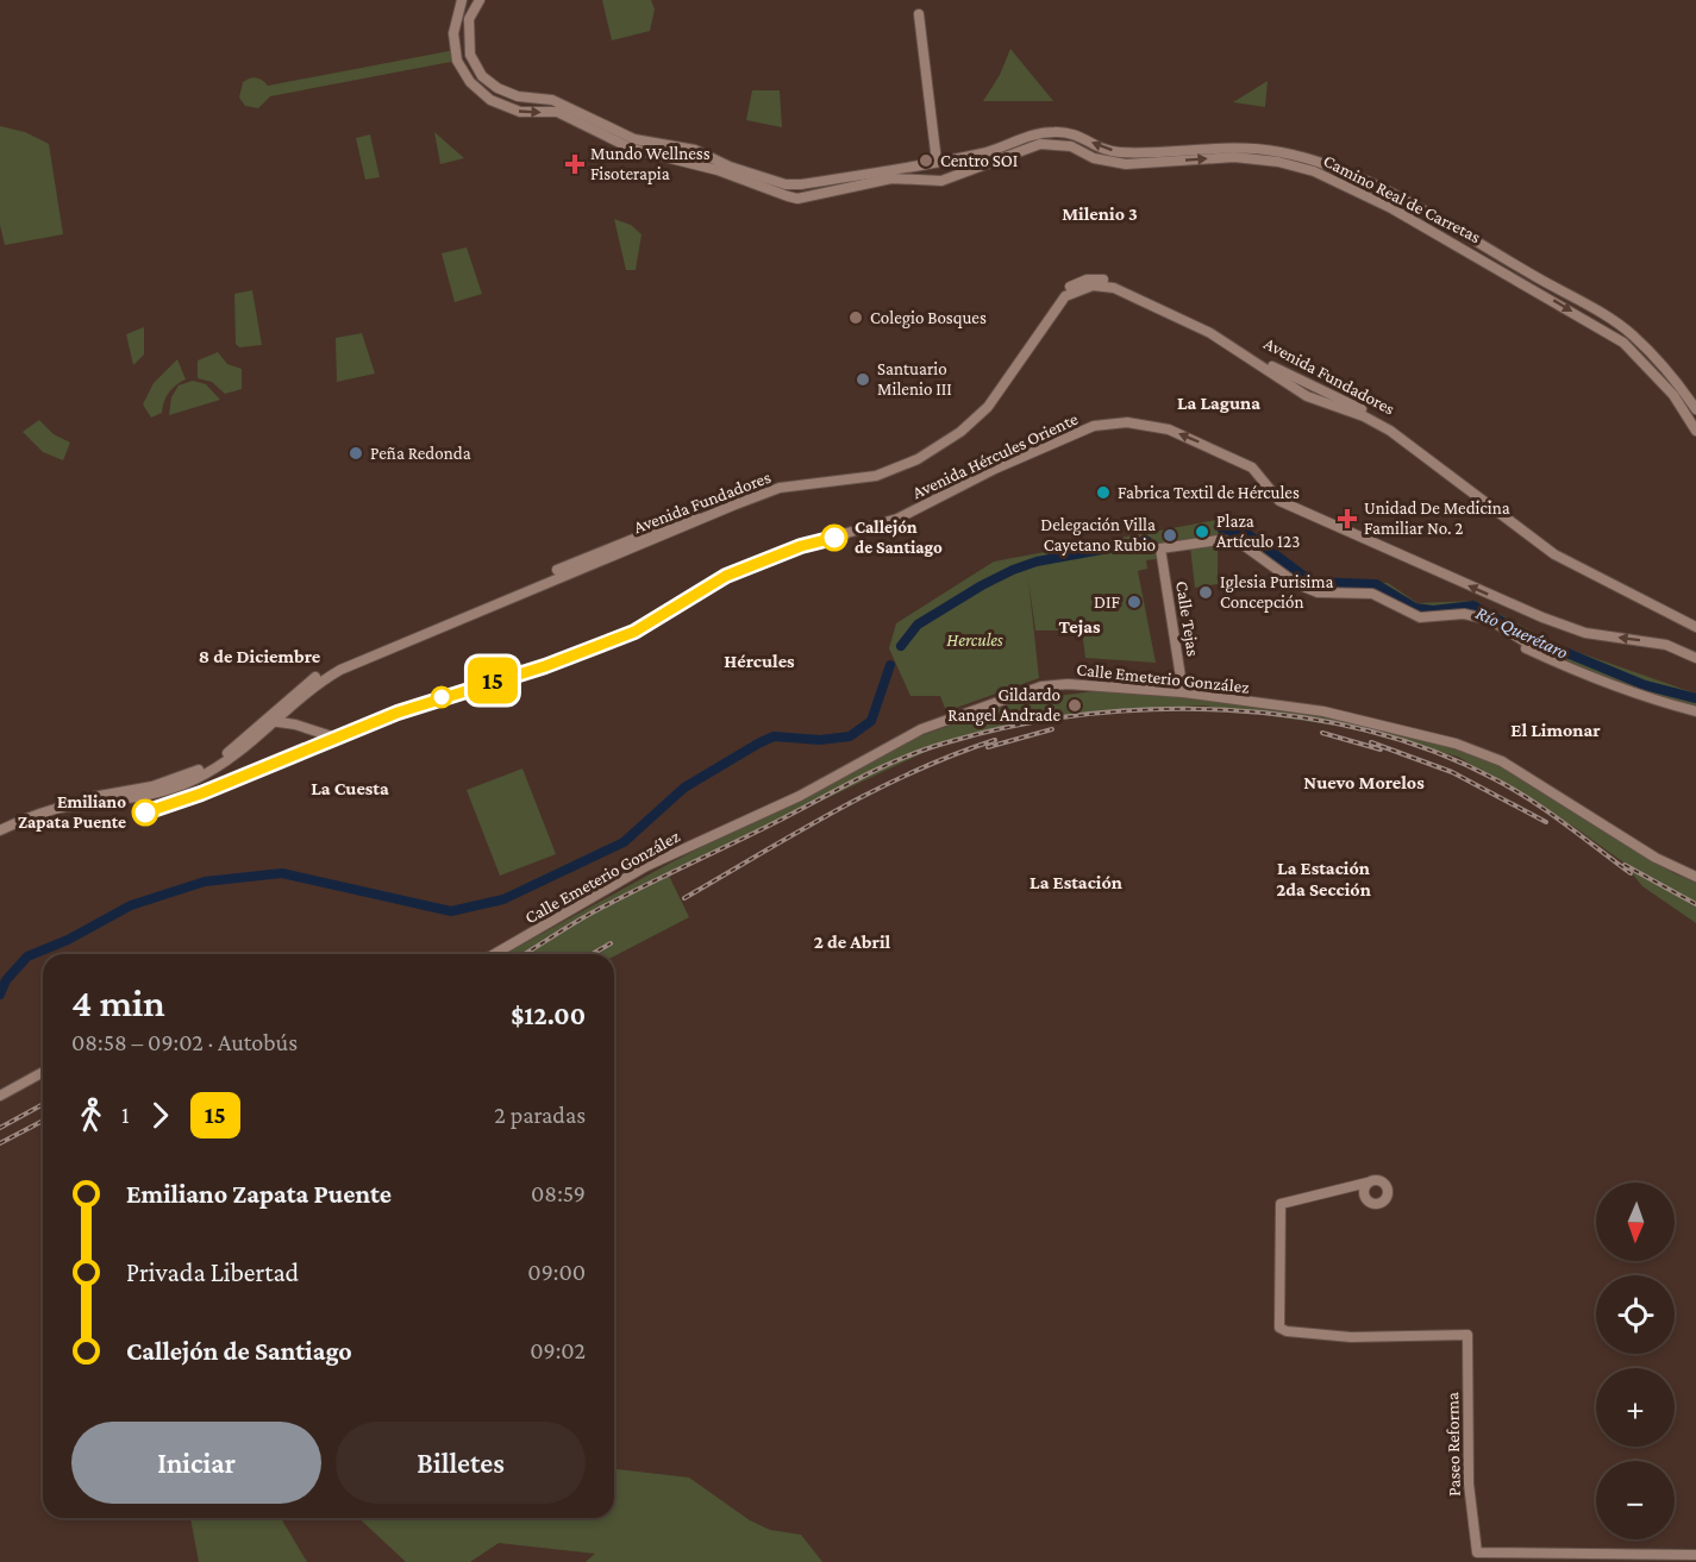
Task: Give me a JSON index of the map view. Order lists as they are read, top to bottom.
{
  "streets": {
    "street": [
      "Camino Real de Carretas",
      "Avenida Fundadores",
      "Avenida Hércules Oriente",
      "Calle Tejas",
      "Calle Emeterio González",
      "Paseo Reforma"
    ]
  },
  "crossings": [
    ["Calle Tejas", "Calle Emeterio González"]
  ],
  "one_way": ["Avenida Hércules Oriente"],
  "districts": [
    "Milenio 3",
    "La Laguna",
    "Tejas",
    "8 de Diciembre",
    "Hércules",
    "El Limonar",
    "Nuevo Morelos",
    "La Cuesta",
    "La Estación 2da Sección",
    "La Estación",
    "2 de Abril"
  ],
  "water": ["Río Querétaro"],
  "parks": ["Hercules"],
  "places": {
    "other": [
      "Centro SOI",
      "Colegio Bosques",
      "Santuario Milenio III",
      "Peña Redonda",
      "Fabrica Textil de Hércules",
      "Plaza Artículo 123",
      "Delegación Villa Cayetano Rubio",
      "Callejón de Santiago",
      "Iglesia Purisima Concepción",
      "DIF",
      "Gildardo Rangel Andrade",
      "Emiliano Zapata Puente"
    ],
    "health": ["Mundo Wellness Fisoterapia", "Unidad De Medicina Familiar No. 2"]
  },
  "lines": ["bus line 15"],
  "north": "bottom",
  "page": {
    "on_map": "15",
    "heading": ["4 min", "08:58 – 09:02 · Autobús", "$12.00"],
    "legs": ["1", "15", "2 paradas"],
    "list": [
      {
        "name": "Emiliano Zapata Puente",
        "value": "08:59"
      },
      {
        "name": "Privada Libertad",
        "value": "09:00"
      },
      {
        "name": "Callejón de Santiago",
        "value": "09:02"
      }
    ],
    "map_buttons": ["+", "−"],
    "buttons": ["Iniciar", "Billetes"]
  }
}
